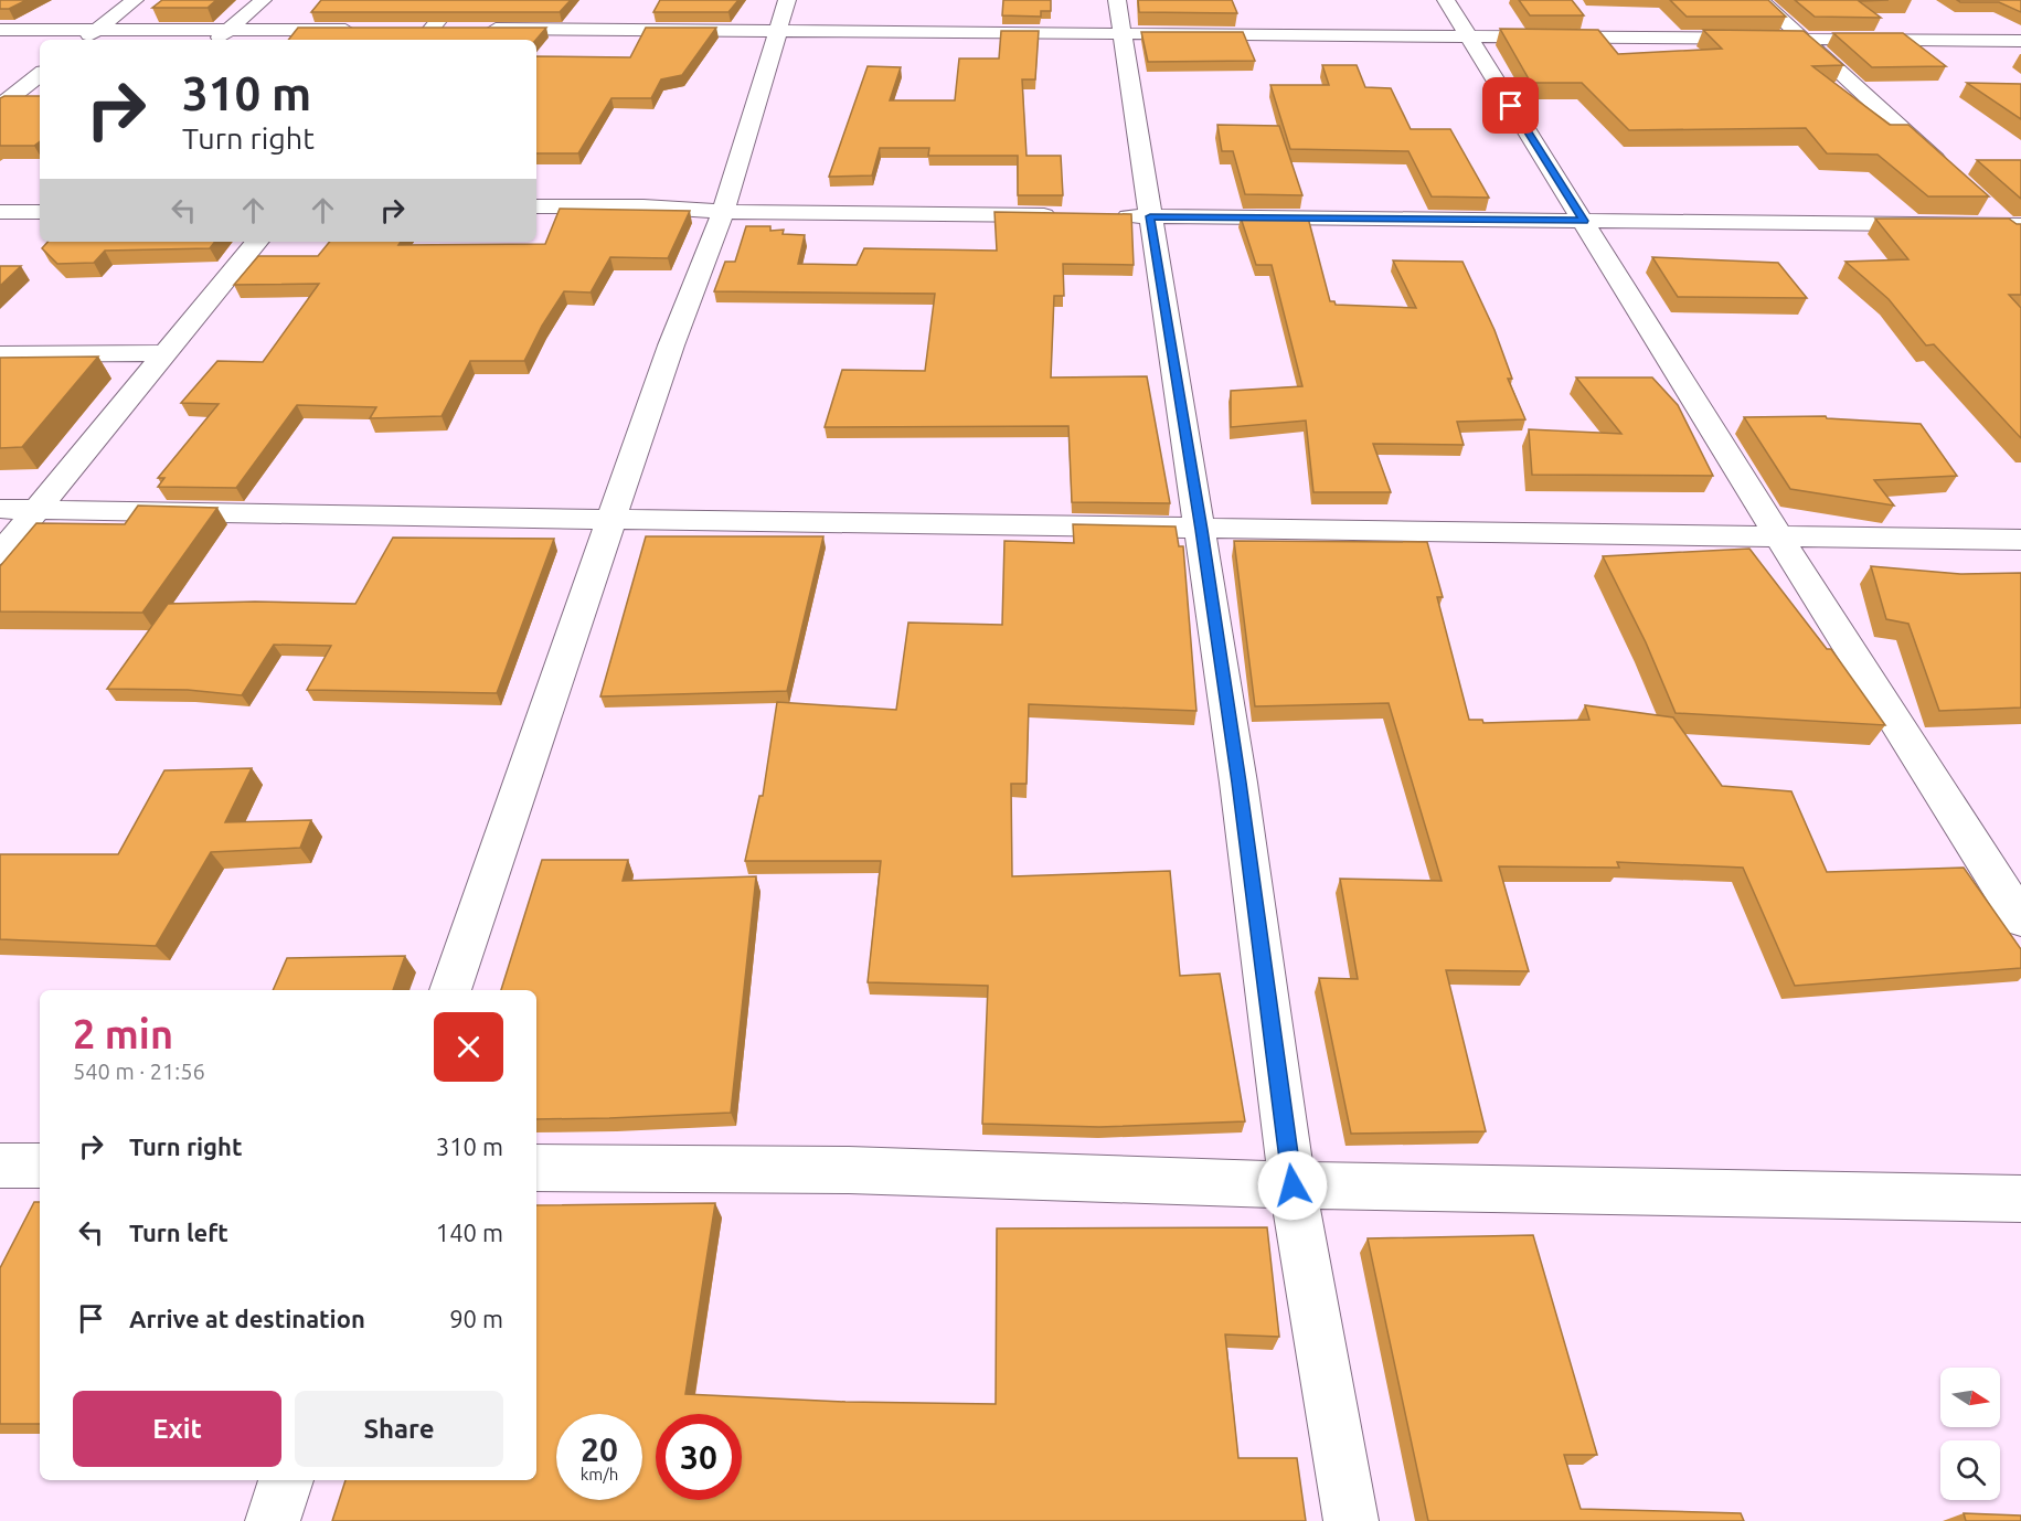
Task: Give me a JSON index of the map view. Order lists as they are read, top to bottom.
{
  "north": "right",
  "page": {
    "turn": ["310 m", "Turn right"],
    "heading": ["2 min", "540 m · 21:56"],
    "list": [
      {
        "name": "Turn right",
        "value": "310 m"
      },
      {
        "name": "Turn left",
        "value": "140 m"
      },
      {
        "name": "Arrive at destination",
        "value": "90 m"
      }
    ],
    "buttons": ["Exit", "Share"],
    "speed": "20 km/h",
    "limit": "30"
  }
}
